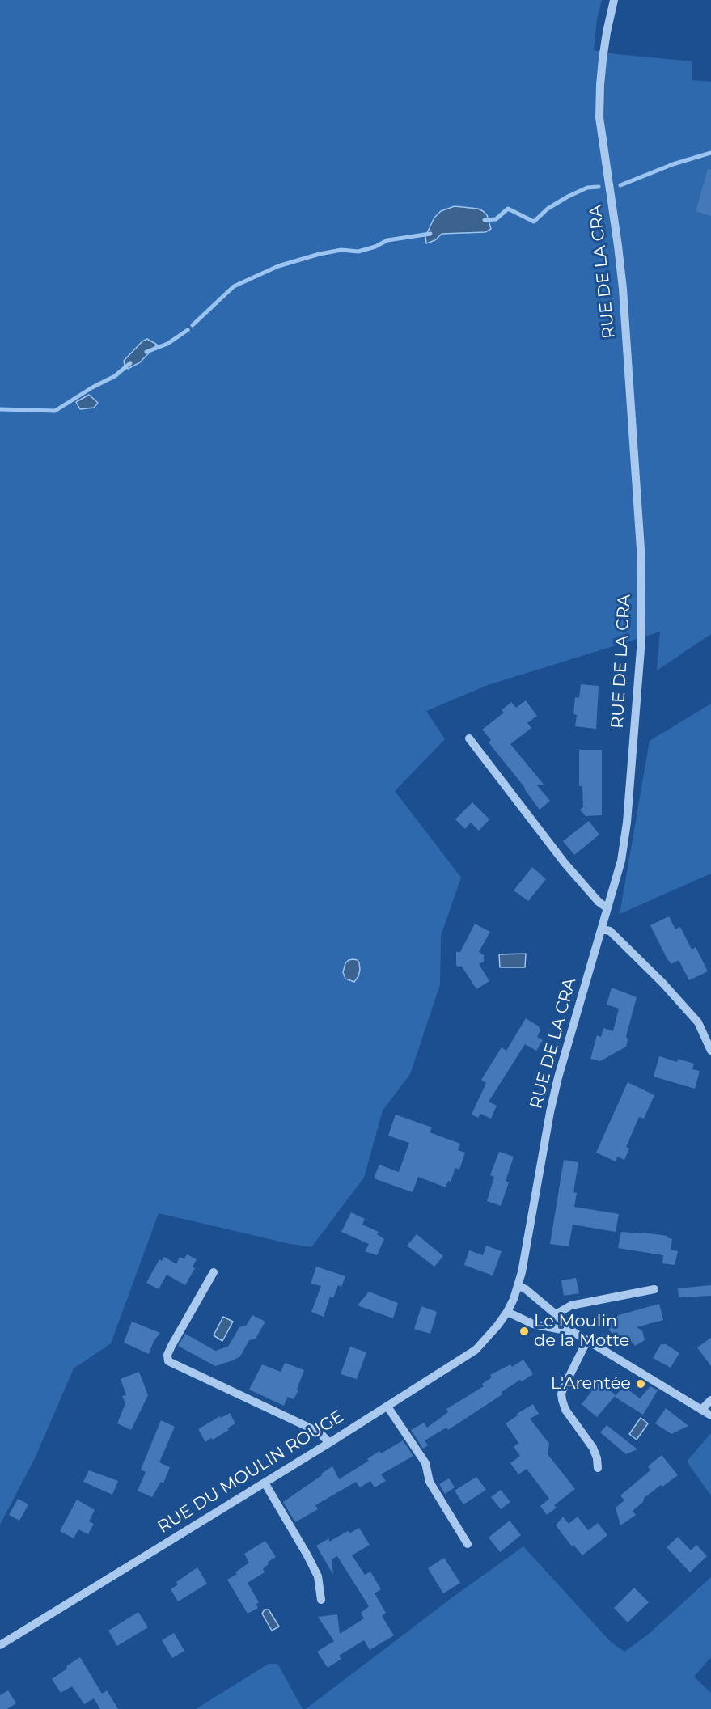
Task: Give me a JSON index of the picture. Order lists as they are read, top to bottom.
{
  "streets": {
    "street": ["RUE DE LA CRA", "RUE DU MOULIN ROUGE"]
  },
  "crossings": [
    ["RUE DE LA CRA", "RUE DU MOULIN ROUGE"]
  ],
  "places": ["Le Moulin de la Motte", "L'Arentée"]
}
